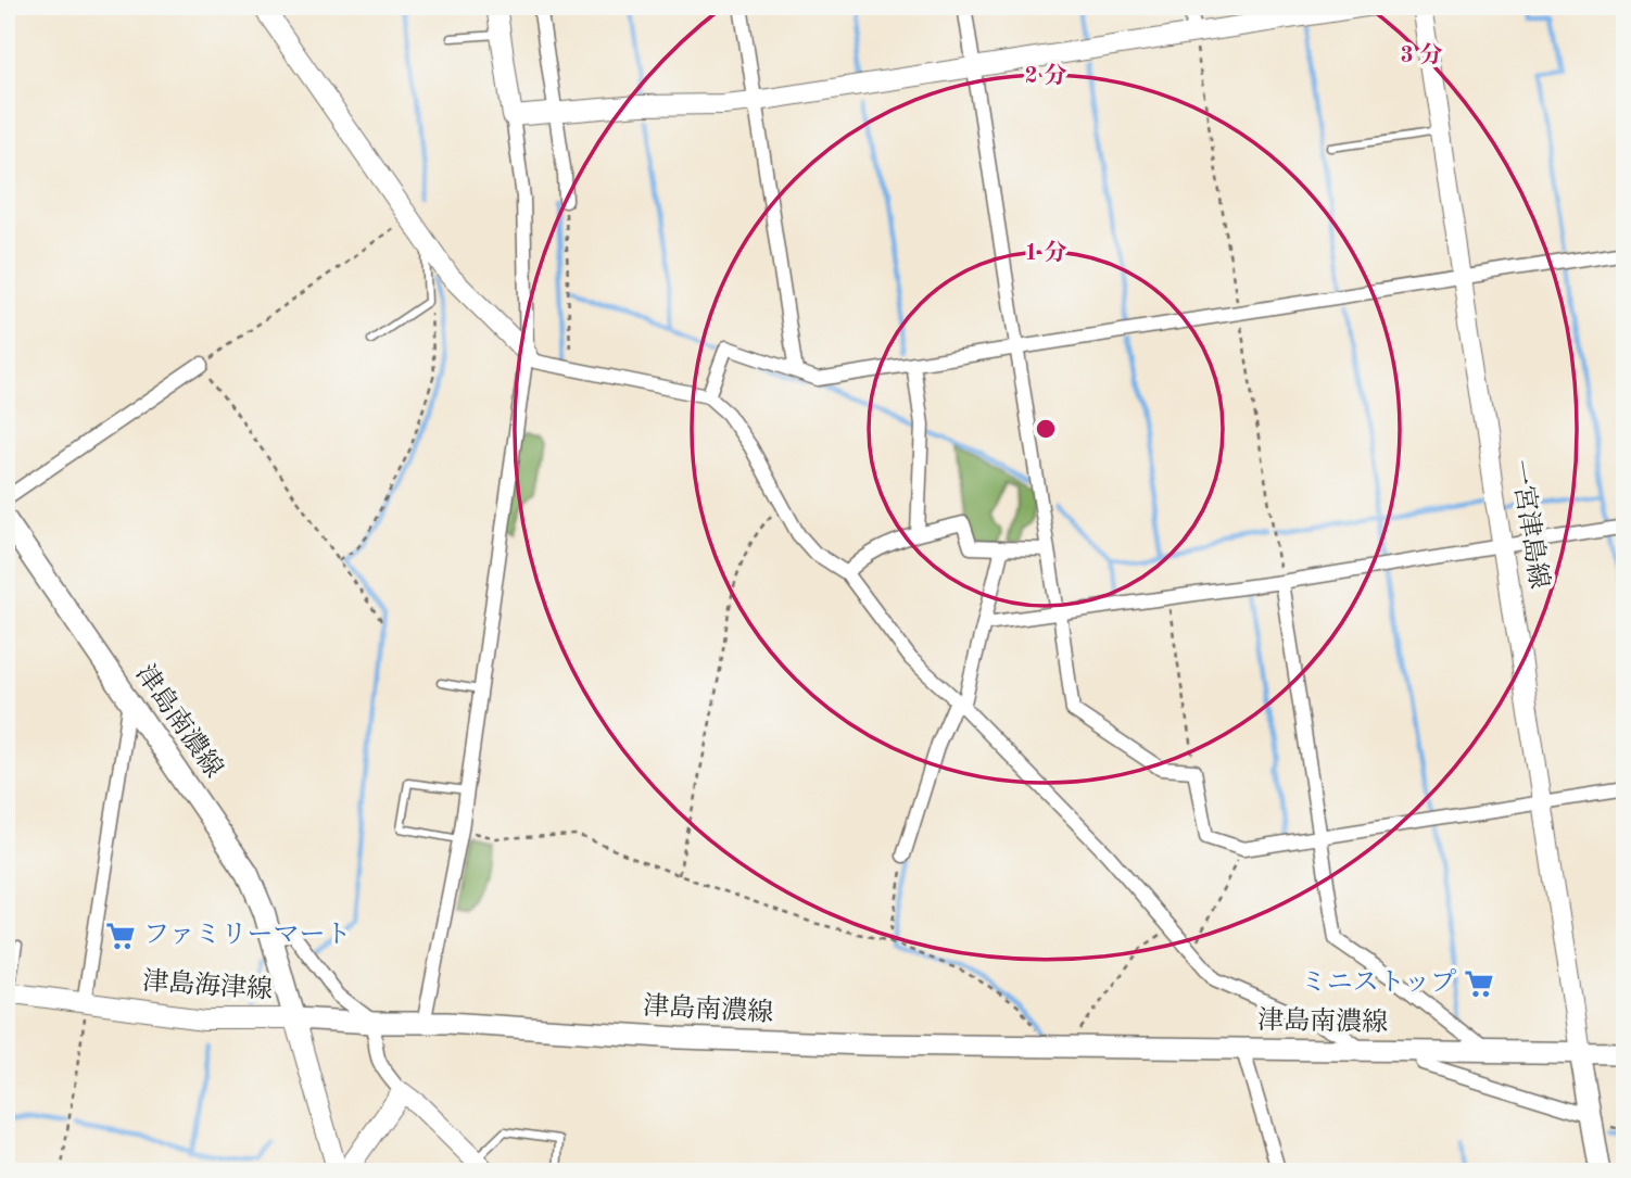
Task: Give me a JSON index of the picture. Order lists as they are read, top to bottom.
{
  "streets": {
    "main road": ["一宮津島線", "津島南濃線", "津島海津線"]
  },
  "crossings": [
    ["一宮津島線", "津島南濃線"],
    ["津島南濃線", "津島海津線"]
  ],
  "places": {
    "supermarket": ["ファミリーマート", "ミニストップ"]
  },
  "rings": ["3 分", "2 分", "1 分"]
}
